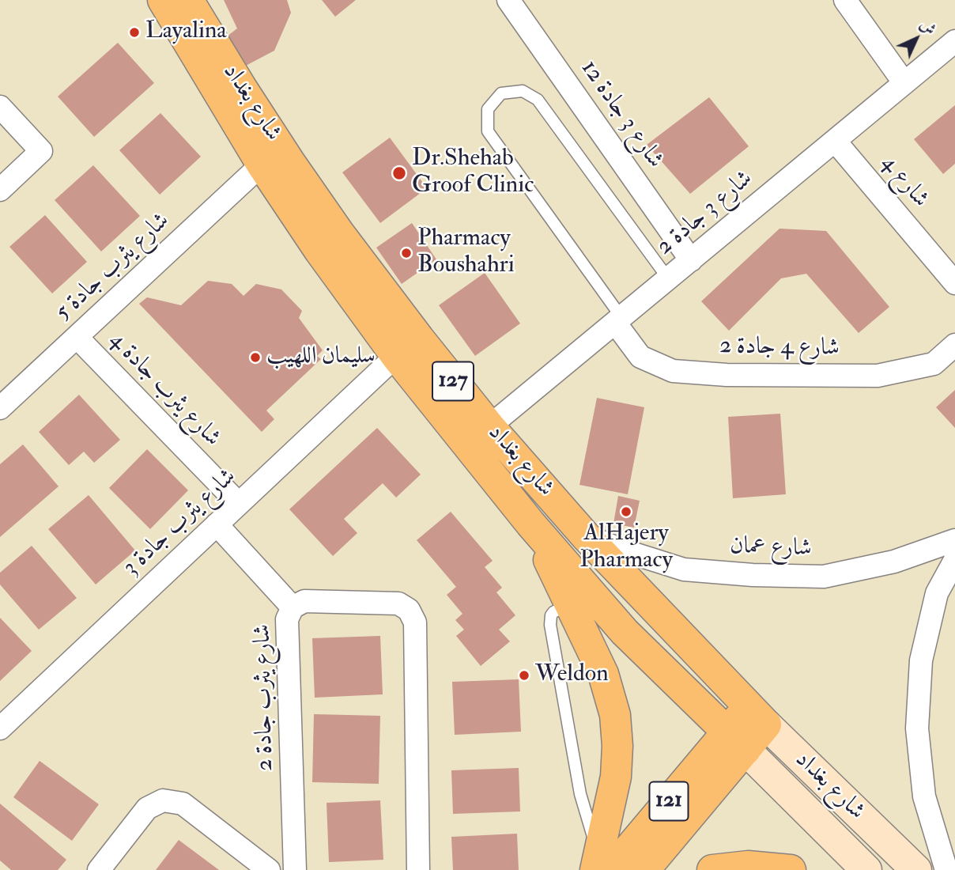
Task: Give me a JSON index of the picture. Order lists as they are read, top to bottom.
{
  "streets": {
    "main road": ["شارع بغداد", "127", "121"],
    "street": [
      "شارع 3 جادة 12",
      "شارع 4",
      "شارع 3 جادة 2",
      "شارع يثرب جادة 5",
      "شارع 4 جادة 2",
      "شارع يثرب جادة 4",
      "شارع يثرب جادة 3",
      "شارع عمان",
      "شارع يثرب جادة 2"
    ]
  },
  "crossings": [
    ["شارع بغداد", "شارع 3 جادة 2"],
    ["شارع بغداد", "شارع يثرب جادة 5"],
    ["شارع بغداد", "شارع يثرب جادة 3"],
    ["شارع بغداد", "شارع عمان"],
    ["شارع بغداد", "121"],
    ["شارع 3 جادة 12", "شارع 3 جادة 2"],
    ["شارع 4", "شارع 3 جادة 2"],
    ["شارع 3 جادة 2", "شارع 4 جادة 2"],
    ["شارع يثرب جادة 5", "شارع يثرب جادة 4"],
    ["شارع يثرب جادة 4", "شارع يثرب جادة 3"]
  ],
  "places": [
    "Layalina",
    "Dr.Shehab Groof Clinic",
    "Pharmacy Boushahri",
    "سليمان اللهيب",
    "AlHajery Pharmacy",
    "Weldon"
  ],
  "north": "top right"
}
